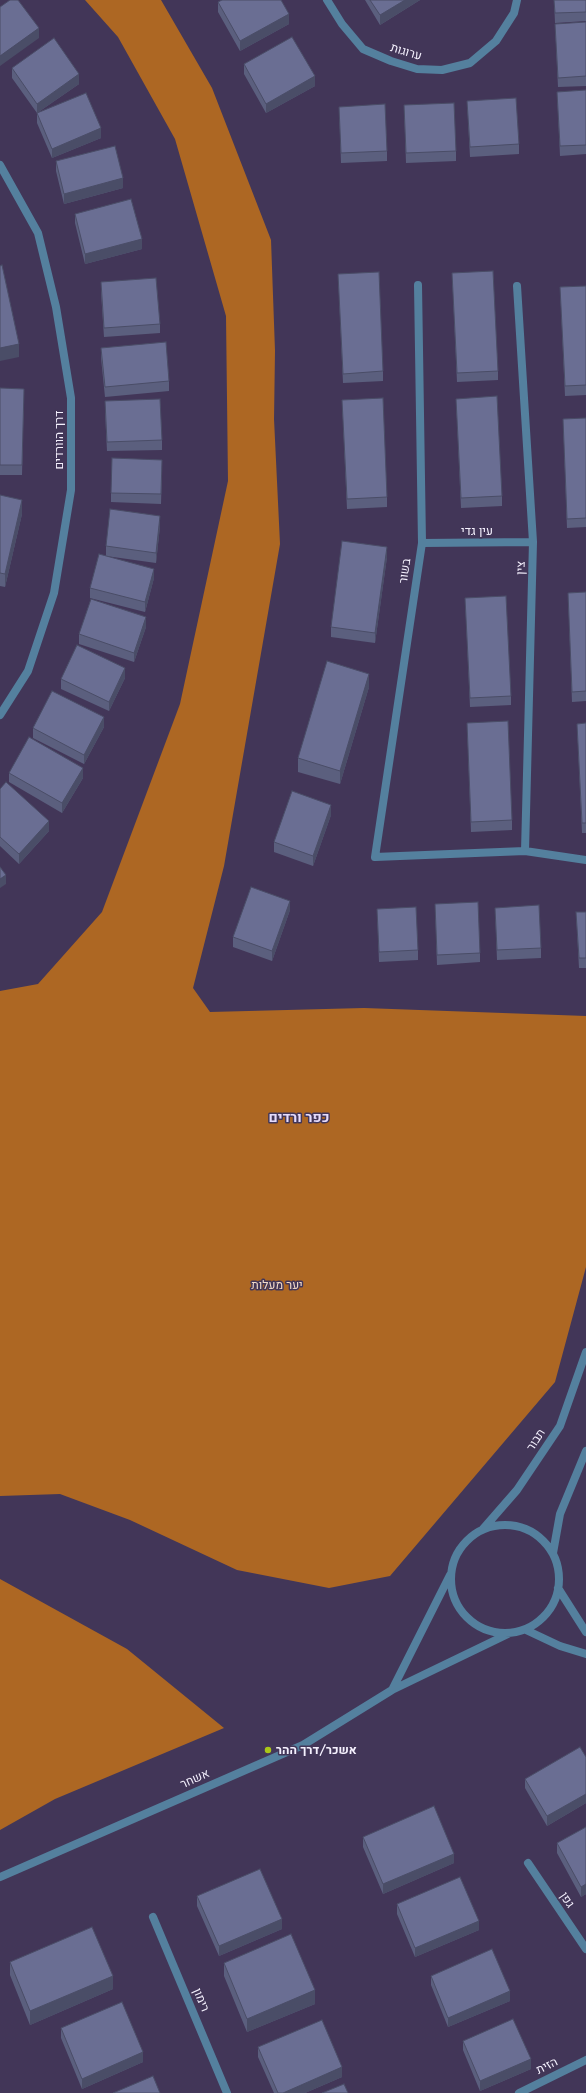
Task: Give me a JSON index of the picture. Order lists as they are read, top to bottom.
{
  "streets": {
    "street": [
      "ערוגות",
      "דרך הוורדים",
      "עין גדי",
      "צין",
      "בשור",
      "תבור",
      "אשחר",
      "גפן",
      "רימון",
      "הזית"
    ]
  },
  "crossings": [
    ["עין גדי", "צין"],
    ["עין גדי", "בשור"],
    ["צין", "בשור"],
    ["תבור", "אשחר"]
  ],
  "districts": ["כפר ורדים"],
  "parks": ["יער מעלות"],
  "places": ["אשכר/דרך ההר"]
}
